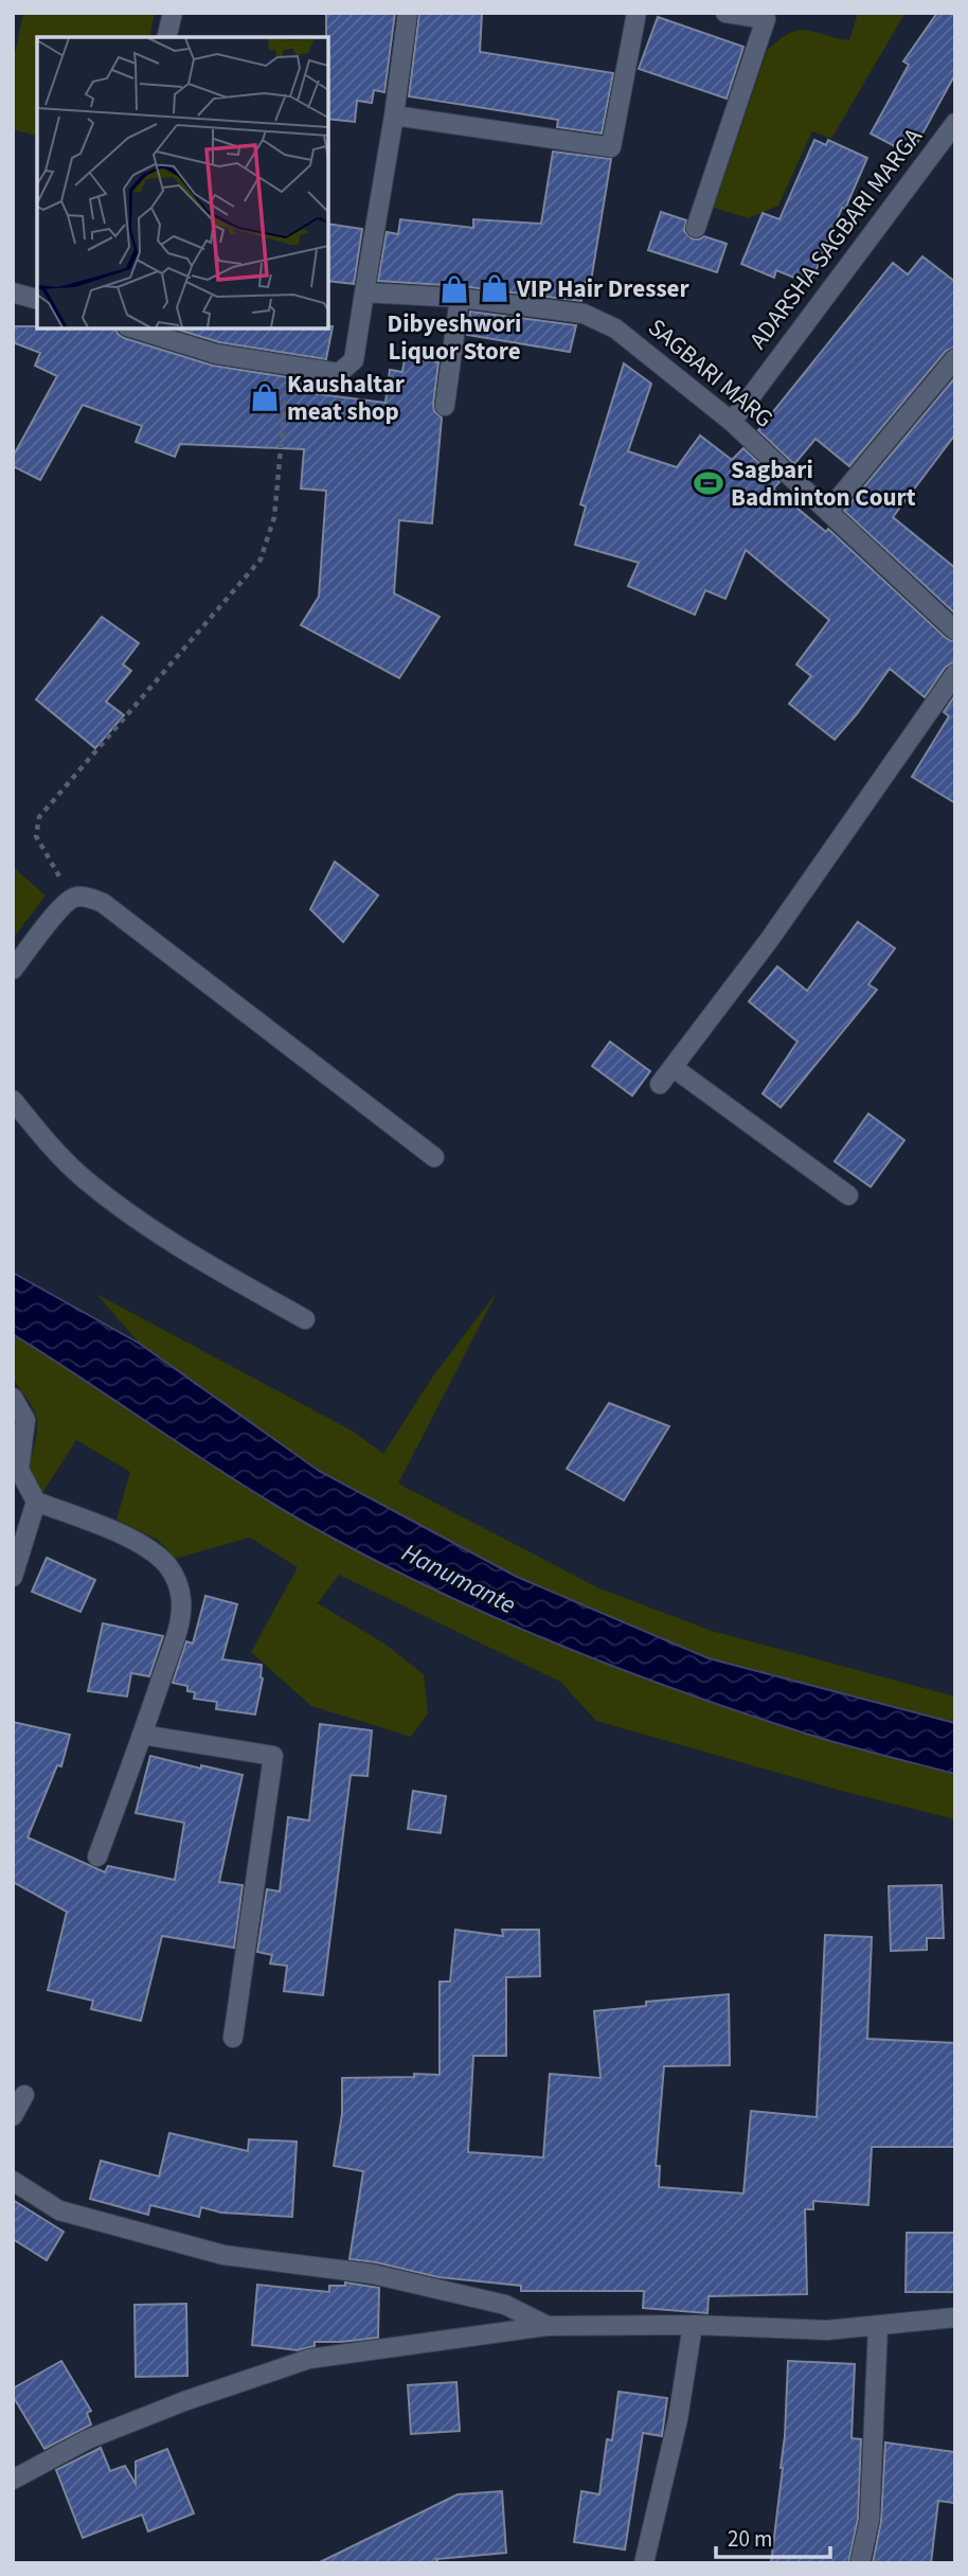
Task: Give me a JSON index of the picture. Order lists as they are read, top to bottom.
{
  "streets": {
    "street": ["ADARSHA SAGBARI MARGA", "SAGBARI MARG"]
  },
  "crossings": [
    ["ADARSHA SAGBARI MARGA", "SAGBARI MARG"]
  ],
  "water": ["Hanumante"],
  "places": {
    "shop": ["VIP Hair Dresser", "Dibyeshwori Liquor Store", "Kaushaltar meat shop"],
    "sports": ["Sagbari Badminton Court"]
  },
  "scale_bar": "20 m"
}
